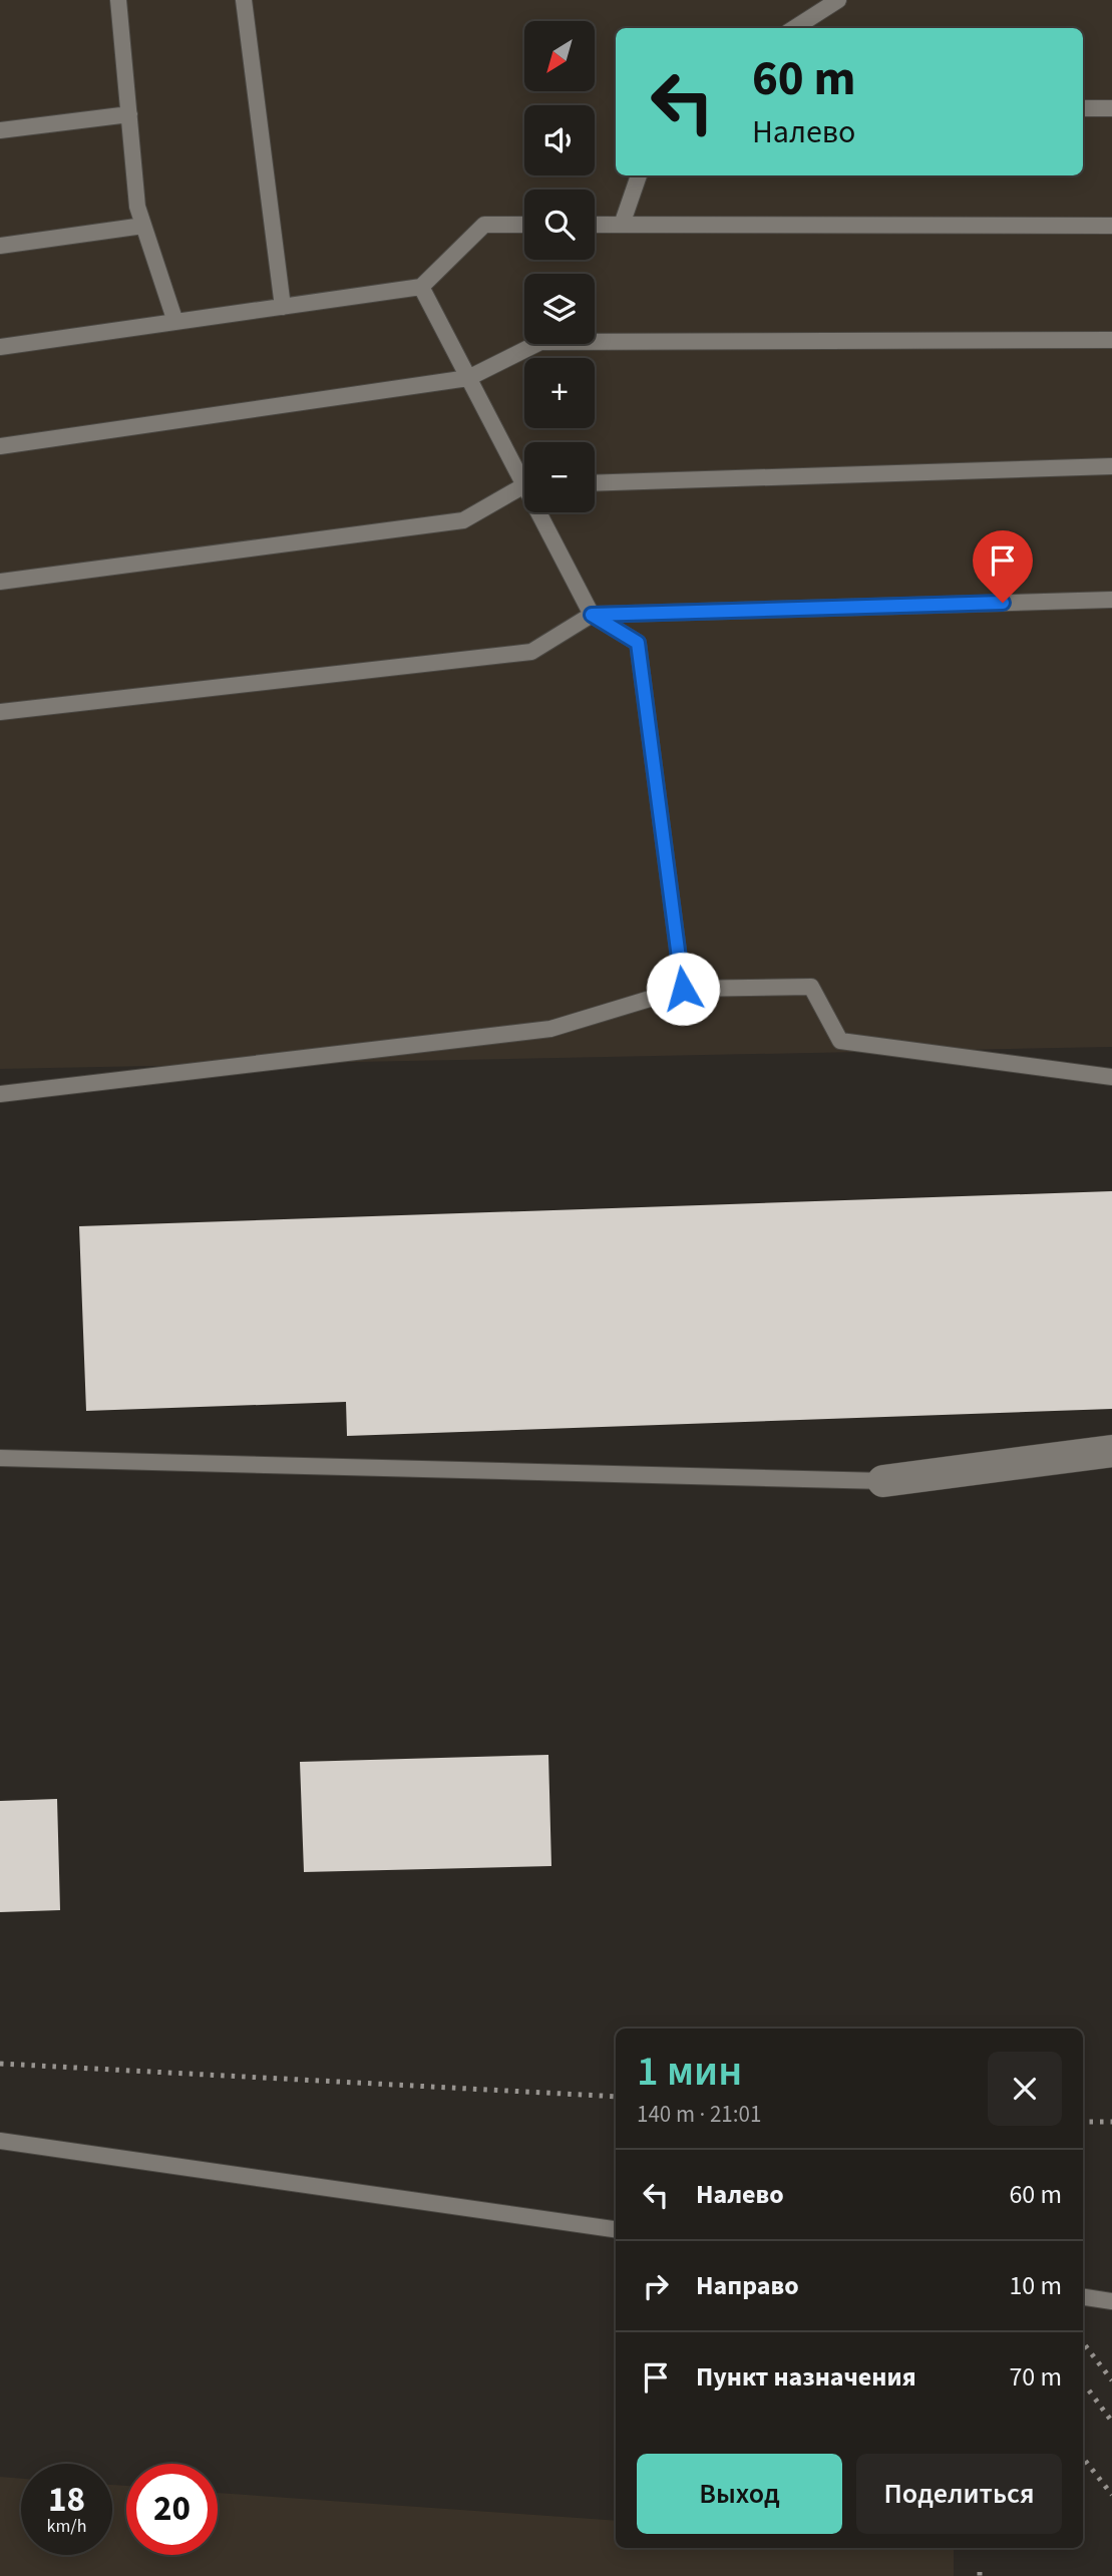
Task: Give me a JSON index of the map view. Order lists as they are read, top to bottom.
{
  "north": "bottom left",
  "page": {
    "map_buttons": ["+", "−"],
    "turn": ["60 m", "Налево"],
    "heading": ["1 мин", "140 m · 21:01"],
    "list": [
      {
        "name": "Налево",
        "value": "60 m"
      },
      {
        "name": "Направо",
        "value": "10 m"
      },
      {
        "name": "Пункт назначения",
        "value": "70 m"
      }
    ],
    "buttons": ["Выход", "Поделиться"],
    "speed": "18 km/h",
    "limit": "20"
  }
}
